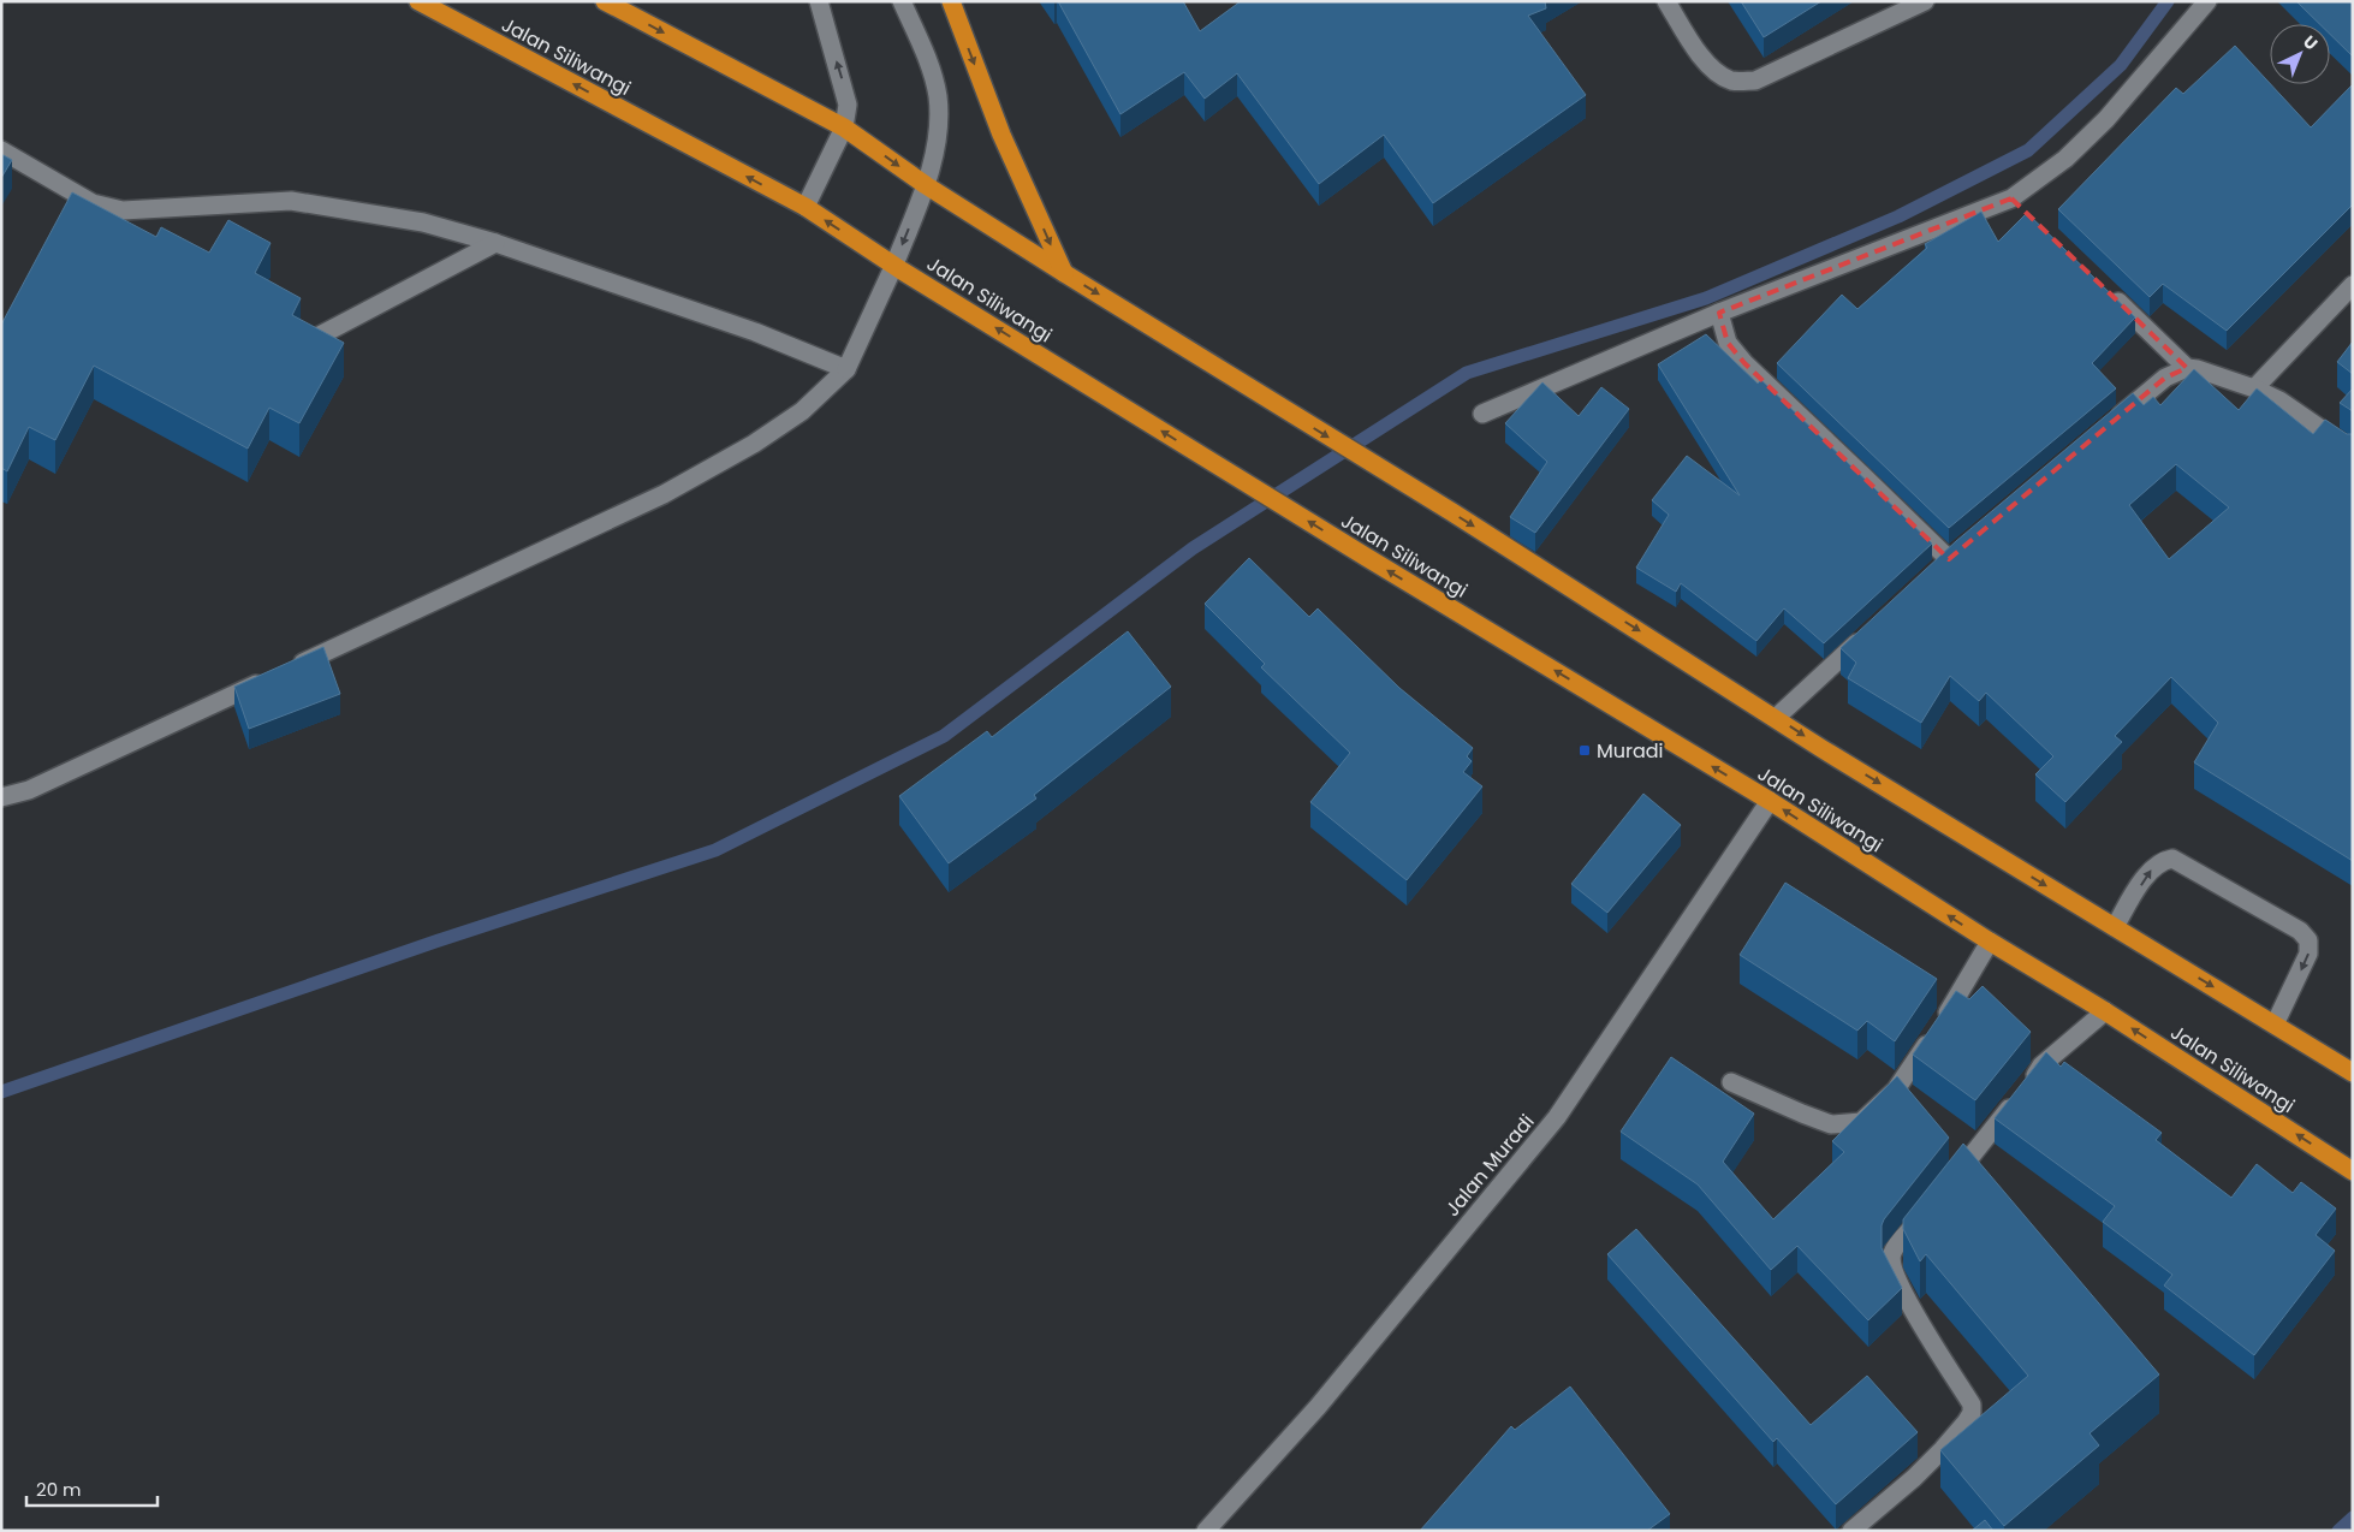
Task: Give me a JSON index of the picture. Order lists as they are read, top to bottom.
{
  "streets": {
    "highway": ["Jalan Siliwangi"],
    "street": ["Jalan Muradi"]
  },
  "crossings": [
    ["Jalan Siliwangi", "Jalan Muradi"]
  ],
  "places": {
    "transit": ["Muradi"]
  },
  "scale_bar": "20 m",
  "north": "top right"
}
